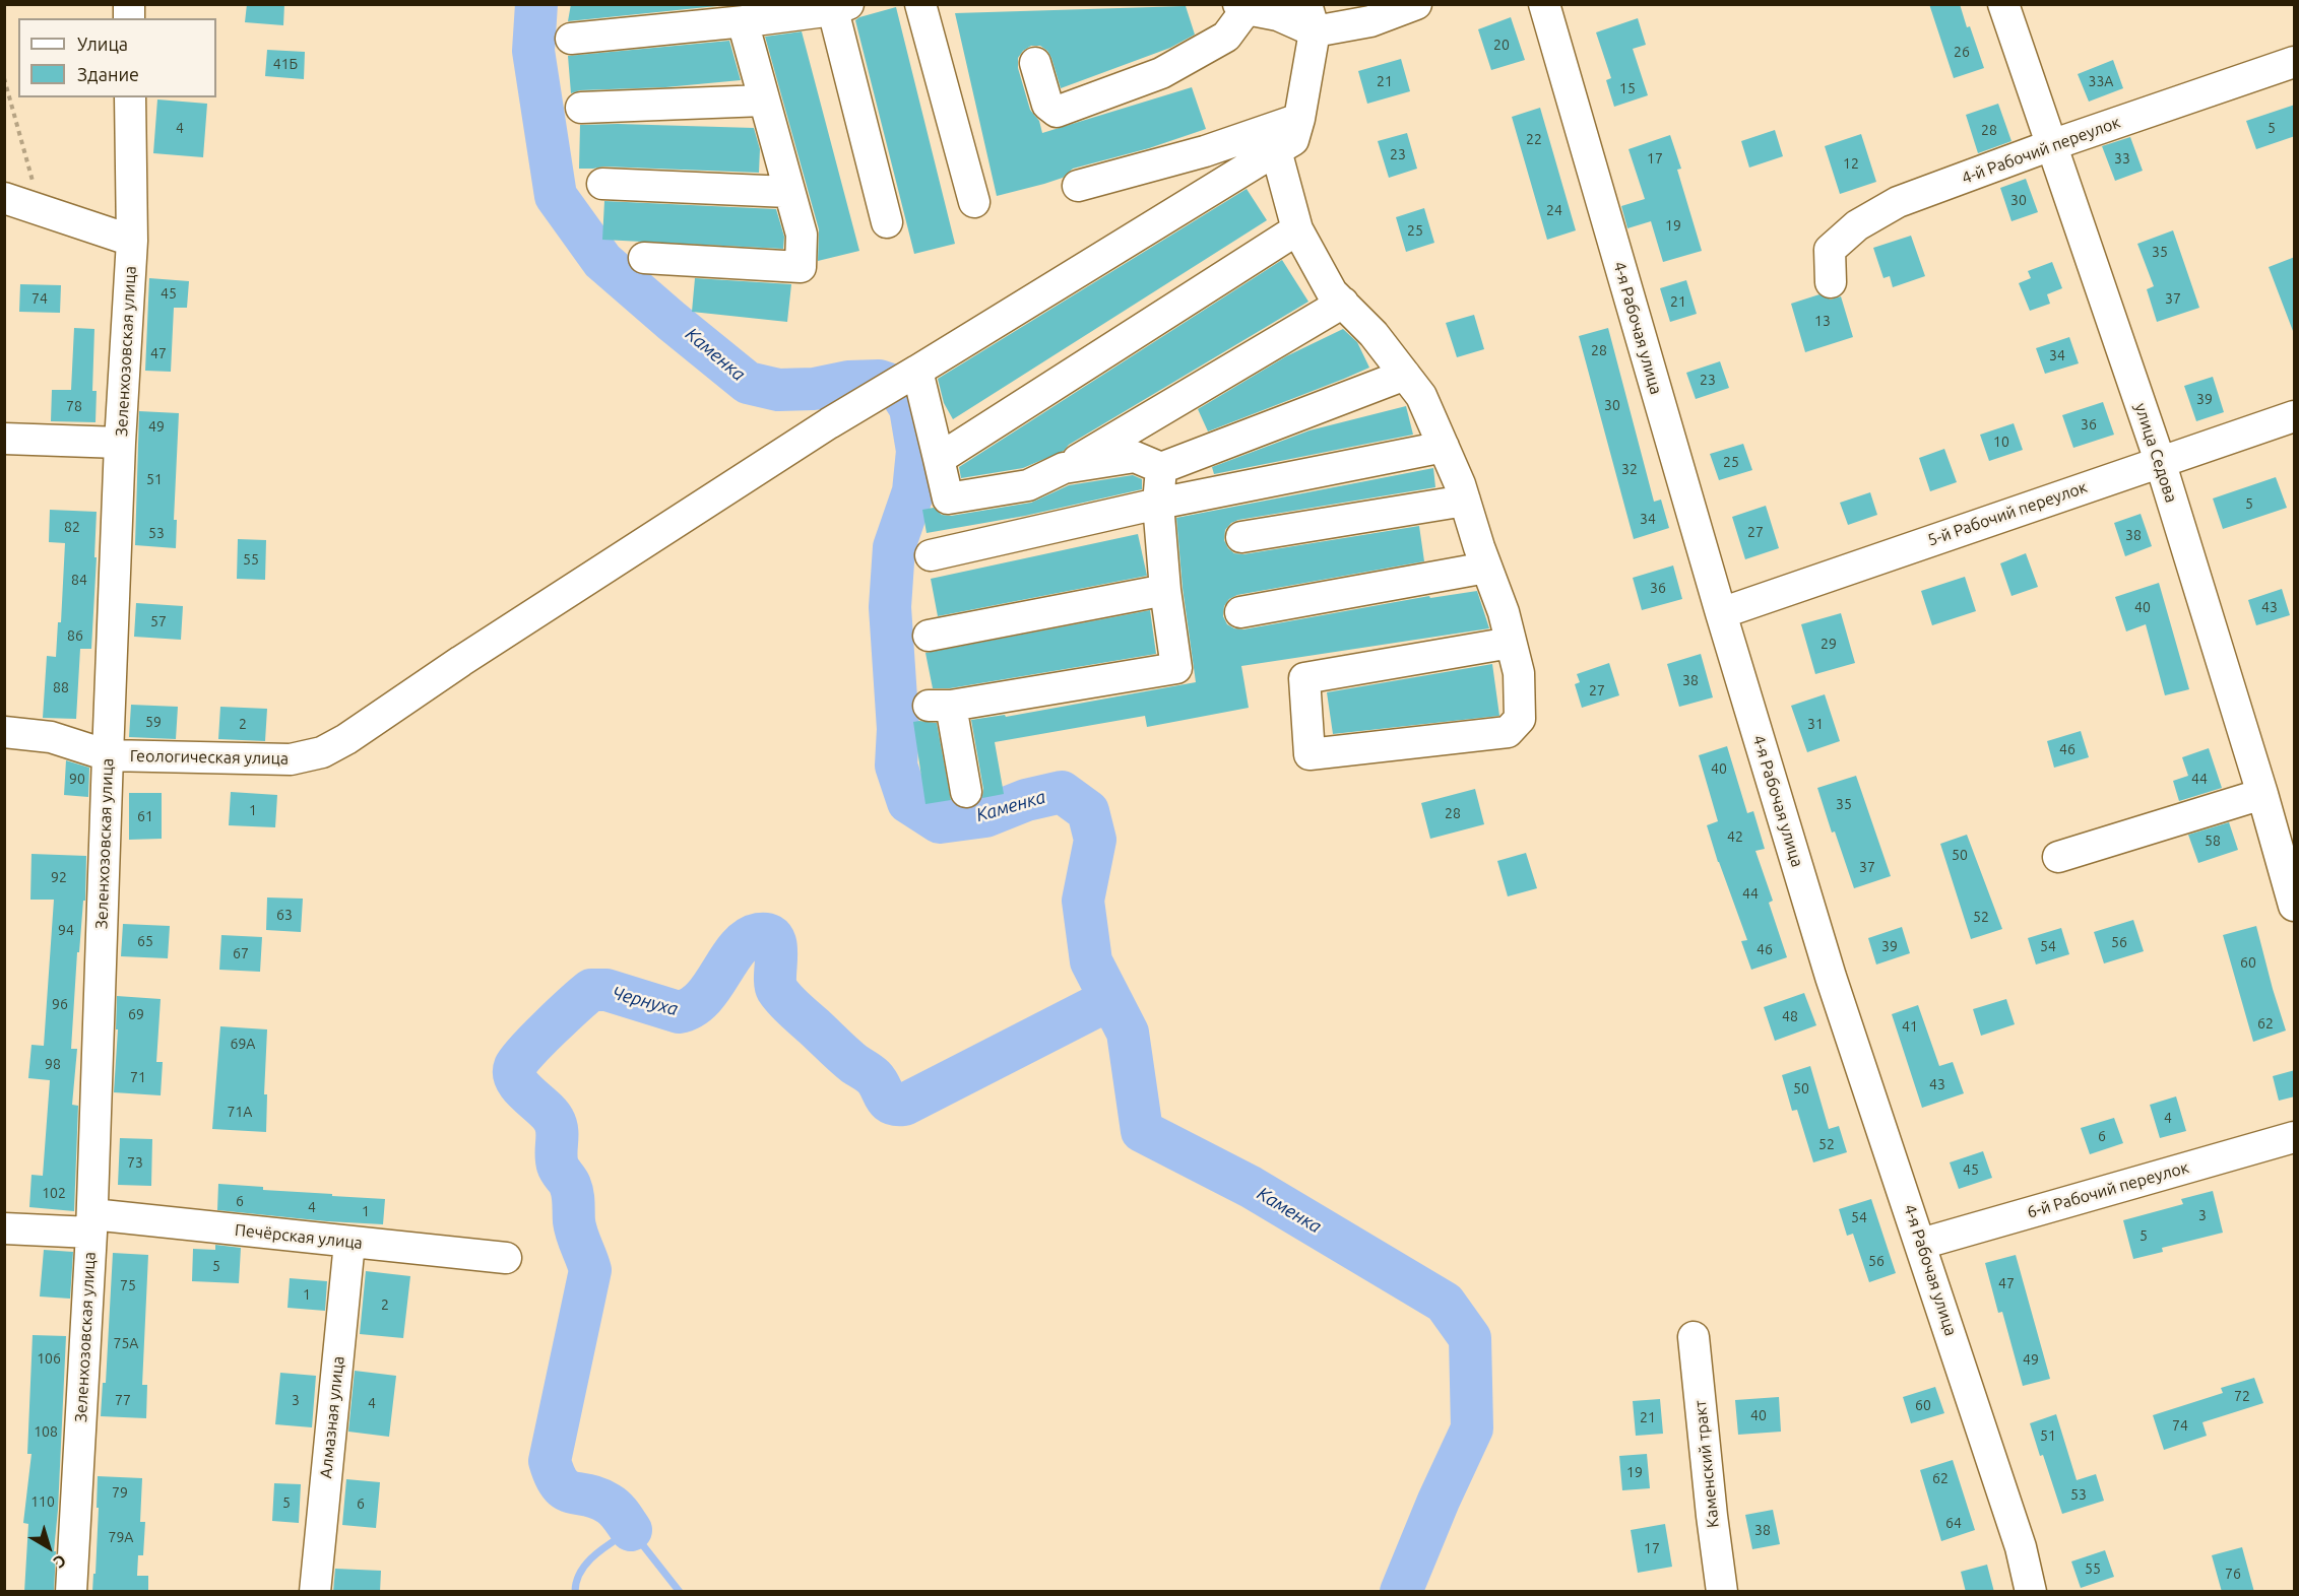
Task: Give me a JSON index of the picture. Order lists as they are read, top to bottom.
{
  "streets": {
    "street": [
      "4-й Рабочий переулок",
      "4-я Рабочая улица",
      "Зеленхозовская улица",
      "улица Седова",
      "5-й Рабочий переулок",
      "Геологическая улица",
      "6-й Рабочий переулок",
      "Печёрская улица",
      "Алмазная улица",
      "Каменский тракт"
    ]
  },
  "crossings": [
    ["4-й Рабочий переулок", "улица Седова"],
    ["4-я Рабочая улица", "5-й Рабочий переулок"],
    ["4-я Рабочая улица", "6-й Рабочий переулок"],
    ["Зеленхозовская улица", "Геологическая улица"],
    ["Зеленхозовская улица", "Печёрская улица"],
    ["улица Седова", "5-й Рабочий переулок"],
    ["Печёрская улица", "Алмазная улица"]
  ],
  "water": ["Каменка", "Чернуха"],
  "house_numbers": [
    "20",
    "26",
    "41Б",
    "21",
    "33А",
    "15",
    "4",
    "5",
    "28",
    "22",
    "23",
    "17",
    "33",
    "12",
    "30",
    "24",
    "19",
    "25",
    "35",
    "45",
    "74",
    "37",
    "21",
    "13",
    "28",
    "47",
    "34",
    "23",
    "39",
    "30",
    "78",
    "36",
    "49",
    "10",
    "25",
    "32",
    "51",
    "5",
    "34",
    "82",
    "27",
    "53",
    "38",
    "55",
    "84",
    "36",
    "40",
    "43",
    "57",
    "86",
    "29",
    "38",
    "88",
    "27",
    "59",
    "2",
    "31",
    "46",
    "40",
    "90",
    "44",
    "35",
    "1",
    "28",
    "61",
    "42",
    "58",
    "50",
    "37",
    "92",
    "44",
    "63",
    "52",
    "94",
    "65",
    "56",
    "39",
    "54",
    "46",
    "67",
    "60",
    "96",
    "69",
    "48",
    "62",
    "41",
    "69А",
    "98",
    "71",
    "43",
    "50",
    "71А",
    "4",
    "6",
    "52",
    "73",
    "45",
    "102",
    "6",
    "4",
    "1",
    "3",
    "54",
    "5",
    "56",
    "5",
    "47",
    "75",
    "1",
    "2",
    "75А",
    "106",
    "49",
    "72",
    "77",
    "3",
    "4",
    "60",
    "40",
    "21",
    "74",
    "108",
    "51",
    "19",
    "62",
    "79",
    "53",
    "110",
    "5",
    "6",
    "64",
    "38",
    "79А",
    "17",
    "55",
    "76"
  ],
  "legend": ["Улица", "Здание"],
  "north": "bottom right"
}
